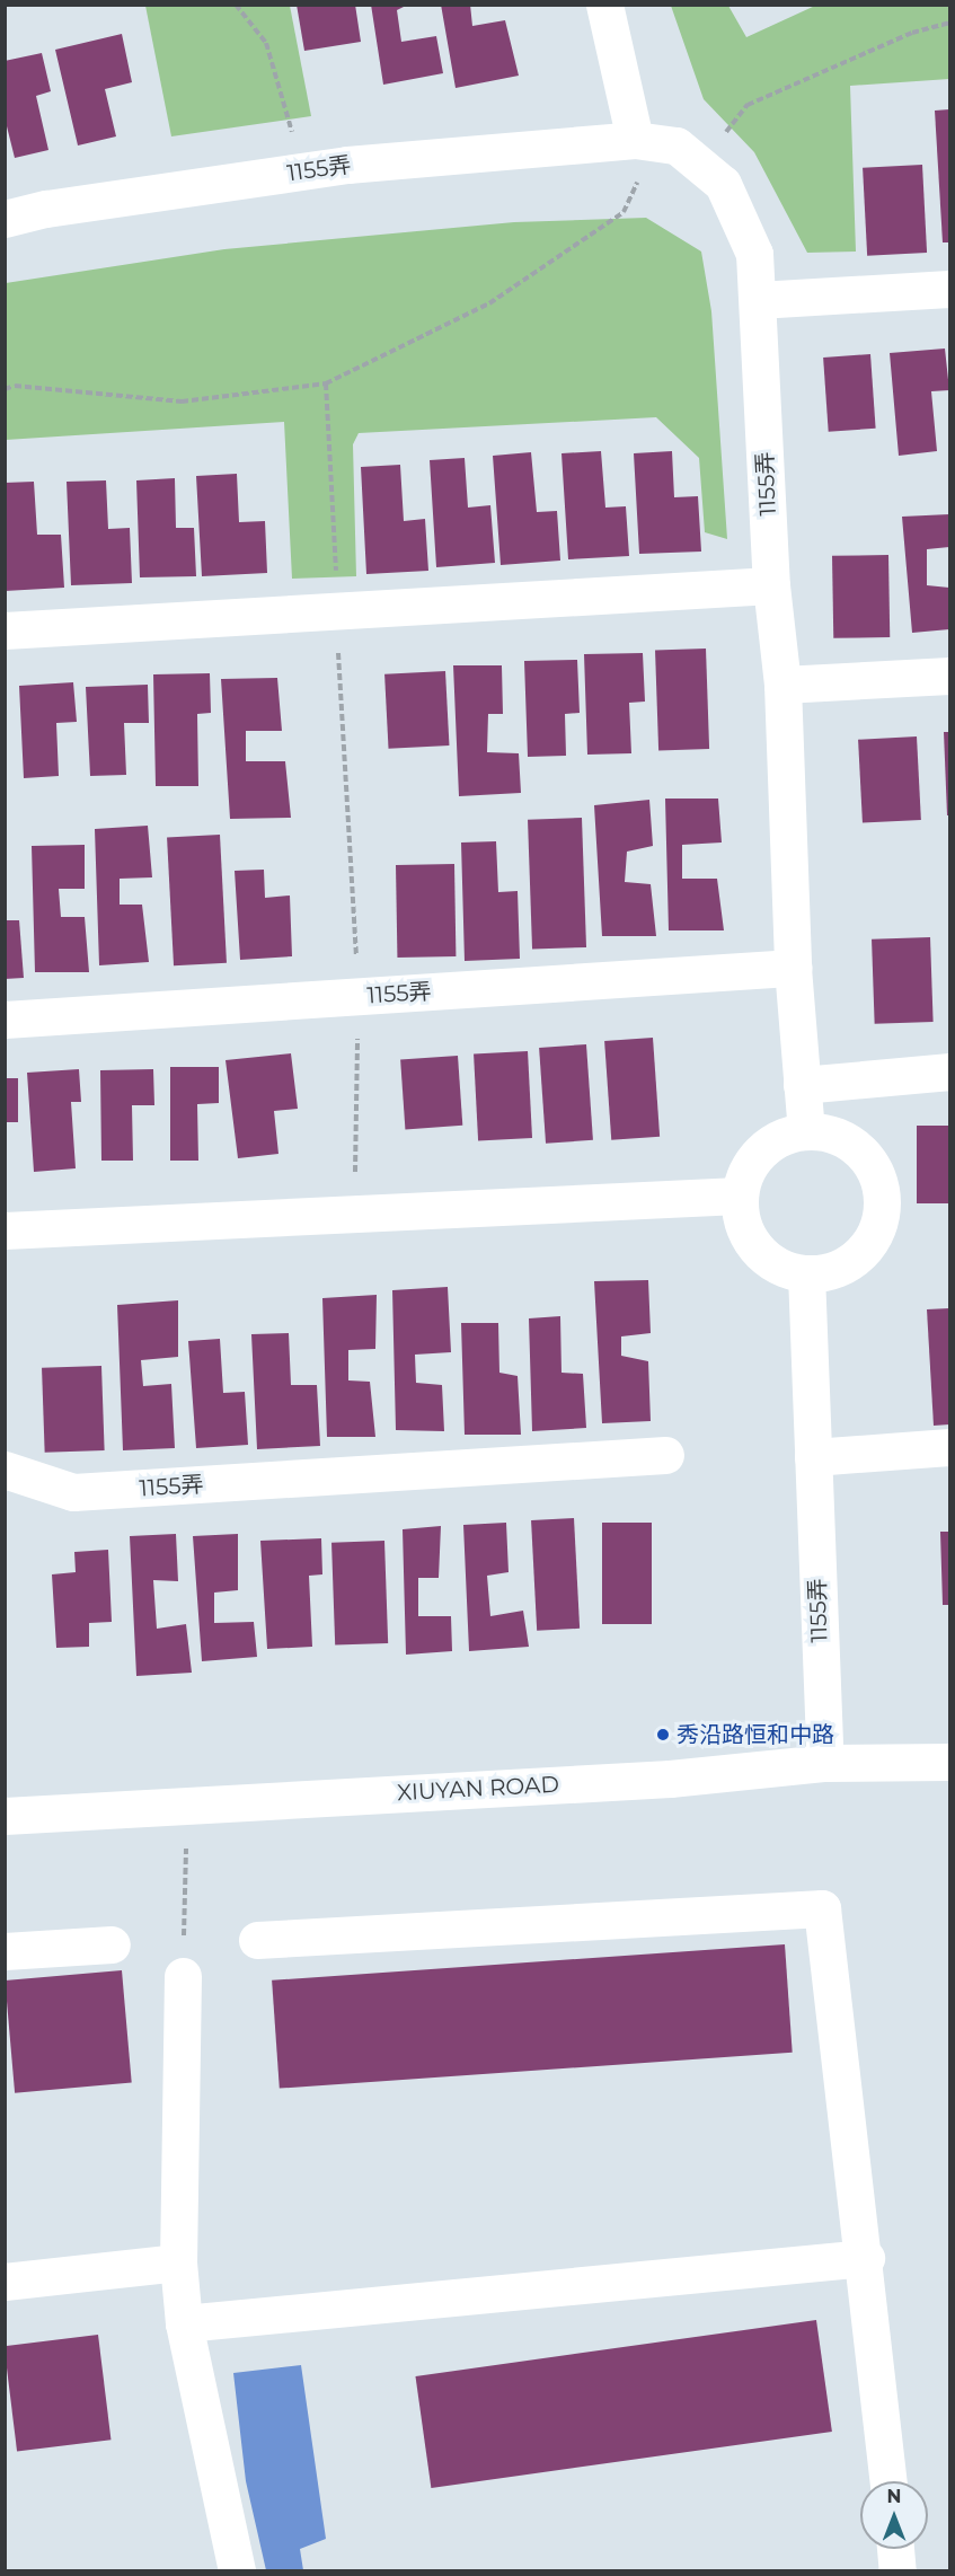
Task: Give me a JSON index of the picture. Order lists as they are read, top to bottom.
{
  "streets": {
    "street": ["1155弄", "XIUYAN ROAD"]
  },
  "crossings": [
    ["1155弄", "XIUYAN ROAD"]
  ],
  "places": ["秀沿路恒和中路"],
  "north": "top"
}
